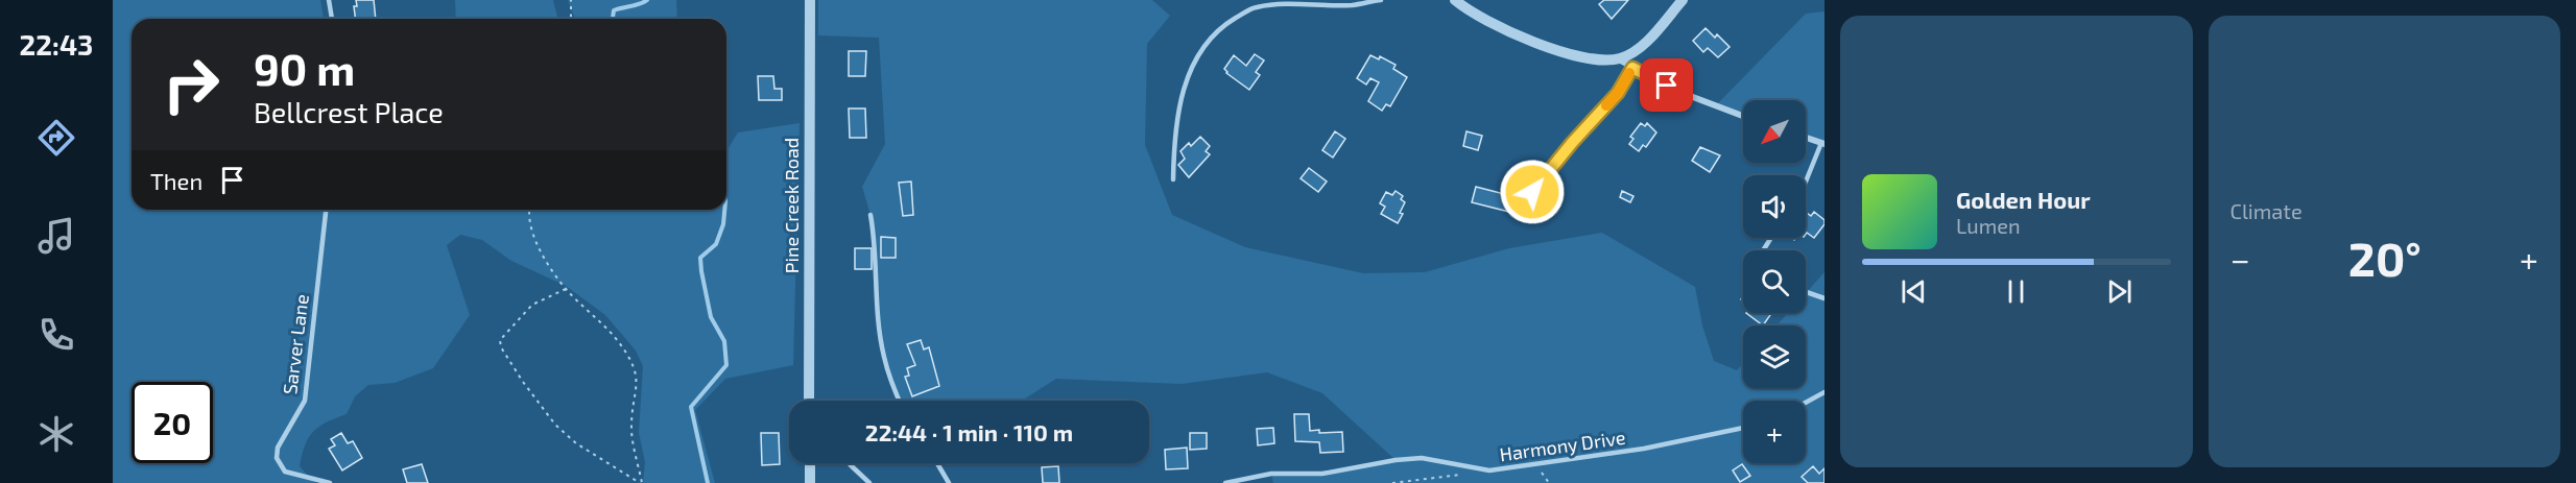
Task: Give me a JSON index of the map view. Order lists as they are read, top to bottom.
{
  "streets": {
    "street": ["Pine Creek Road"],
    "lane": ["Sarver Lane", "Harmony Drive"]
  },
  "north": "bottom left",
  "page": {
    "tabs": "22:43",
    "tile": "Climate",
    "turn": ["90 m", "Bellcrest Place"],
    "map_buttons": "+",
    "then": "Then",
    "song": ["Golden Hour", "Lumen"],
    "heat": ["−", "20°", "+"],
    "limit": "20",
    "trip": "22:44 · 1 min · 110 m"
  }
}
